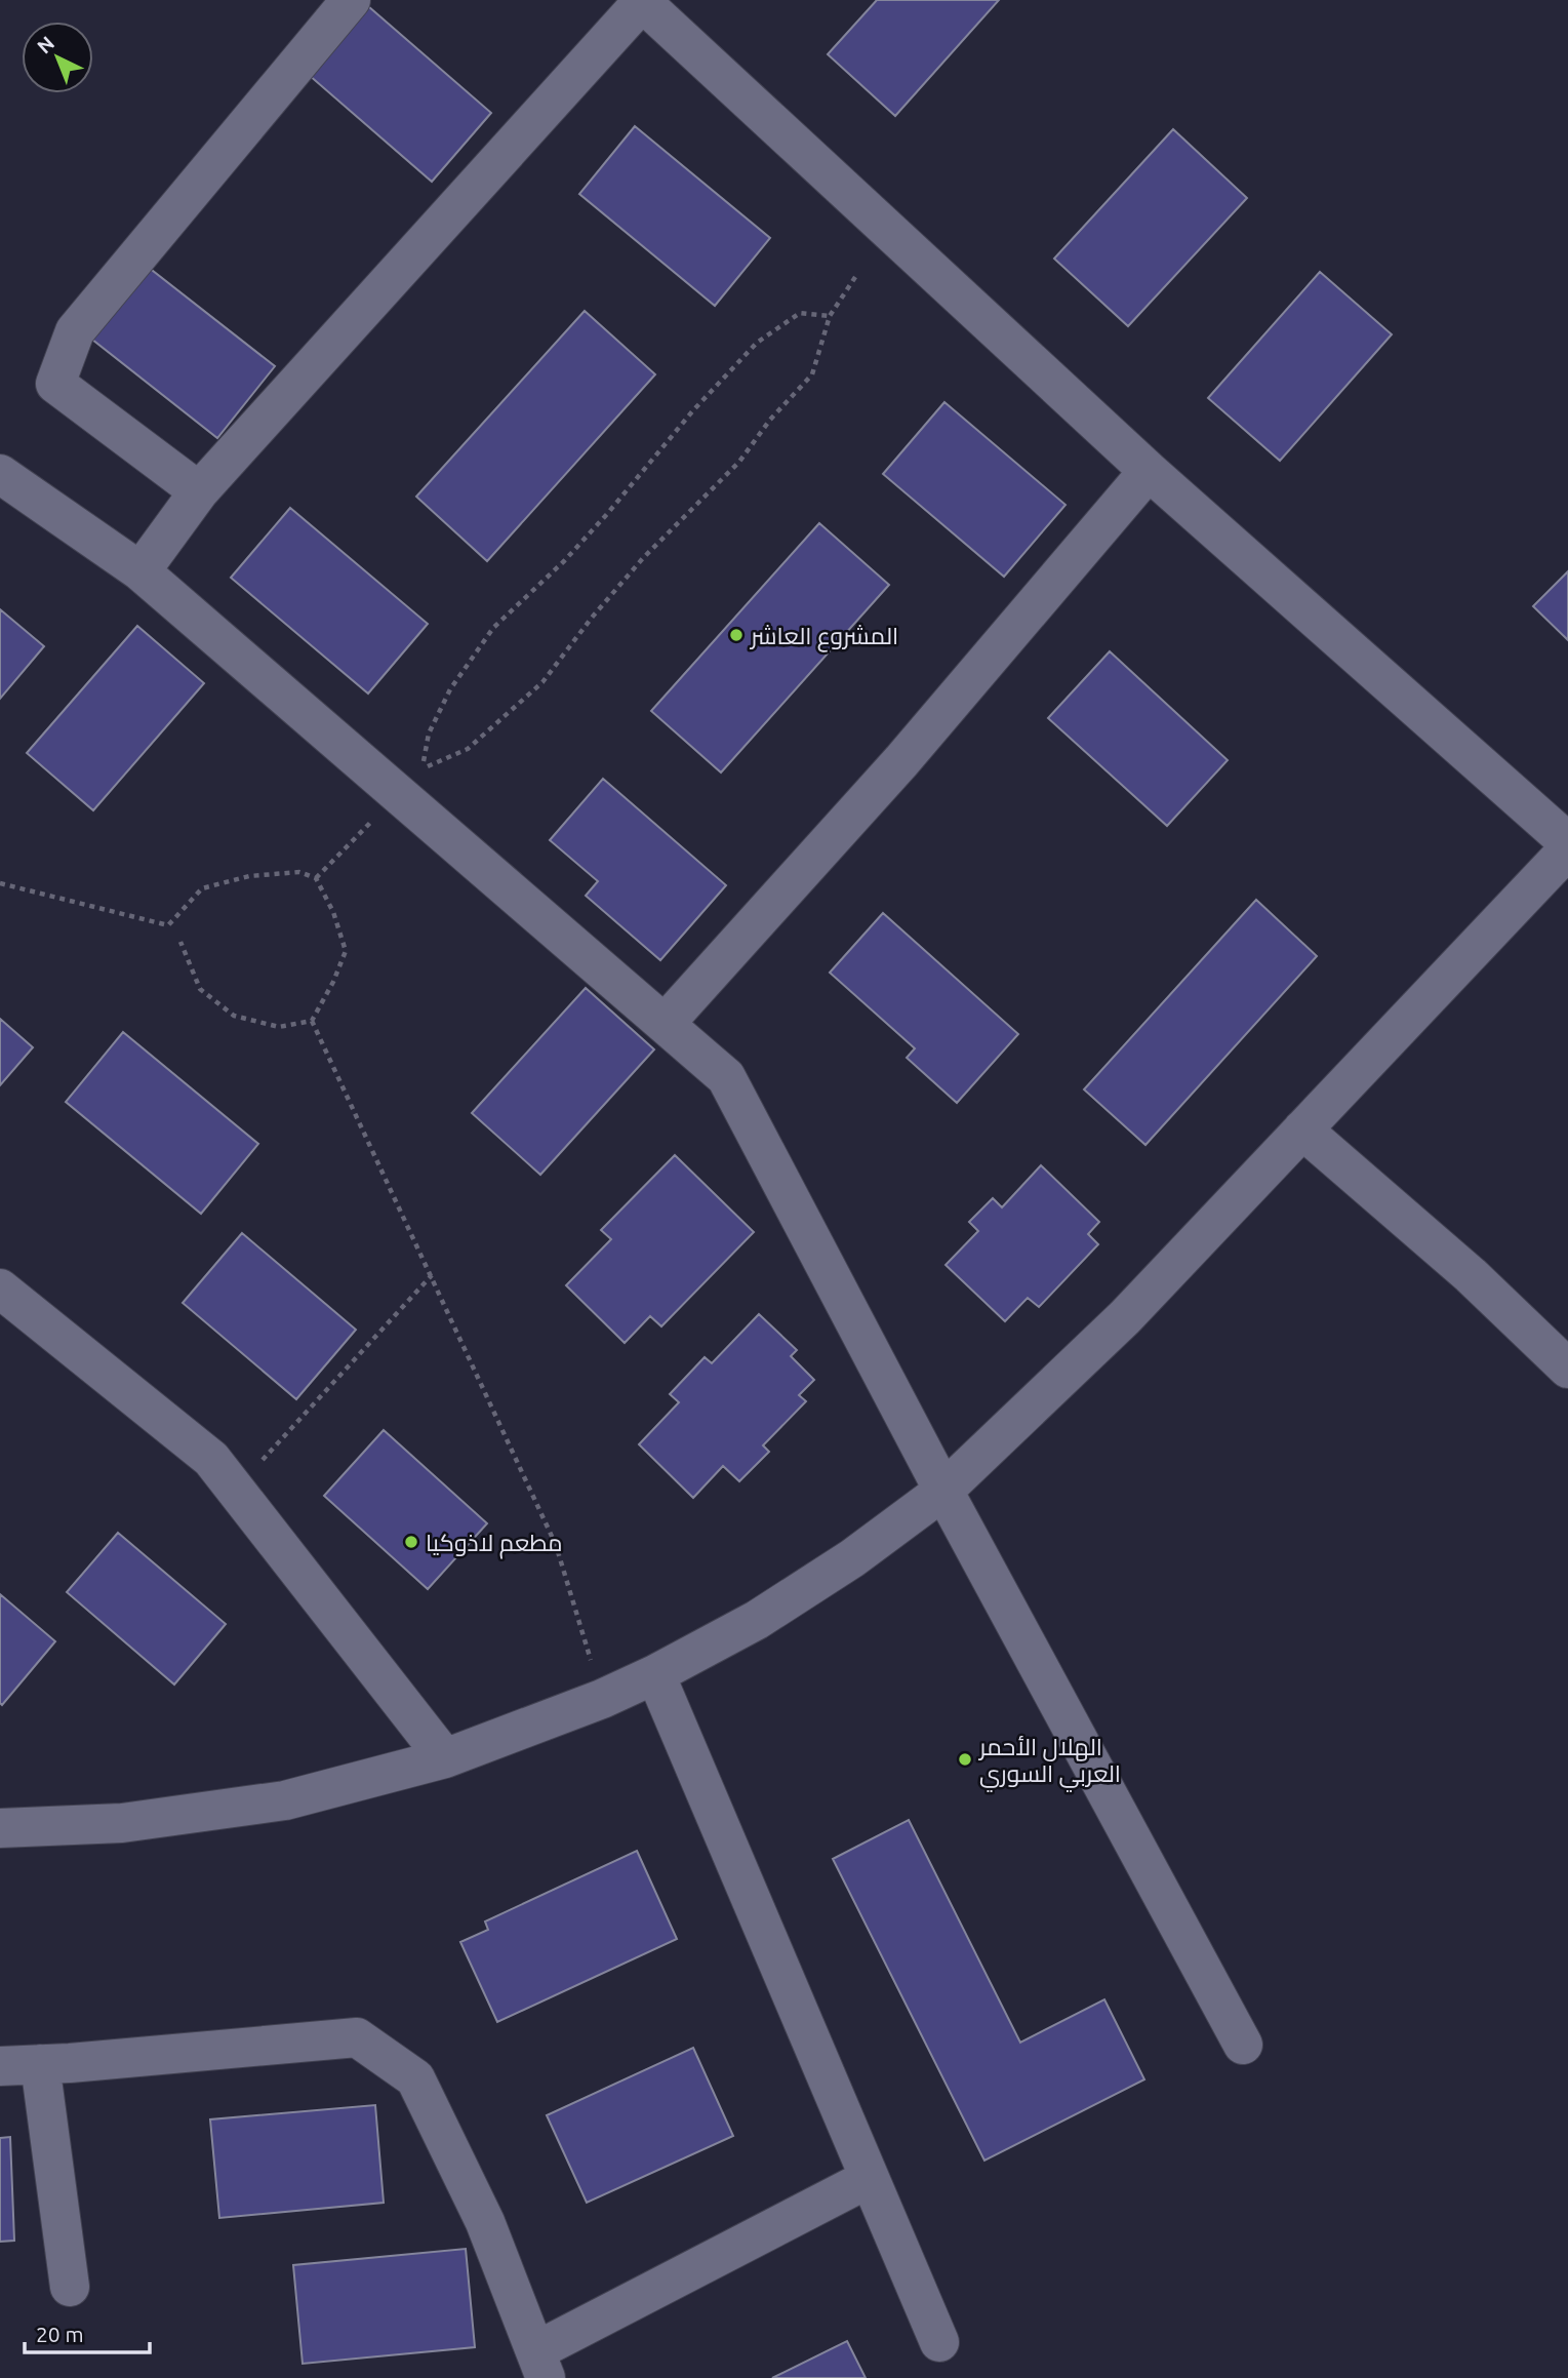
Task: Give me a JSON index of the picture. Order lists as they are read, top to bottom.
{
  "places": ["المشروع العاشر", "مطعم لاذوكيا", "الهلال الأحمر العربي السوري"],
  "scale_bar": "20 m",
  "north": "top left"
}
